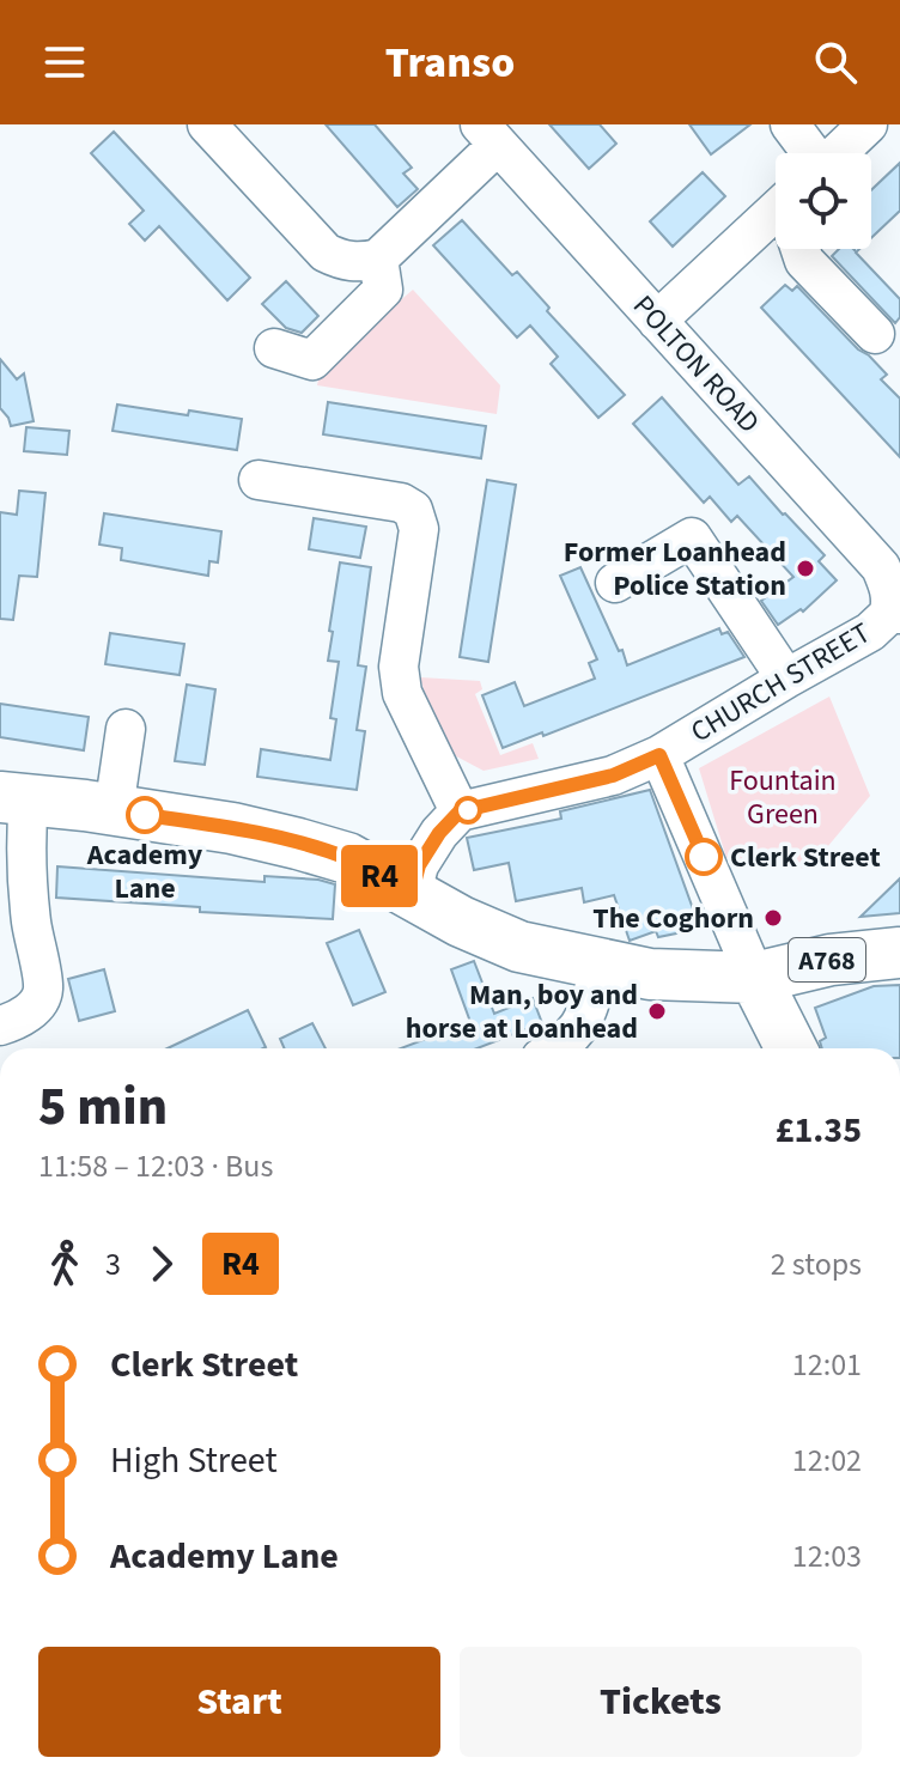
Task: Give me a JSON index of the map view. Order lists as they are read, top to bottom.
{
  "streets": {
    "main road": ["A768"],
    "street": ["POLTON ROAD", "CHURCH STREET"]
  },
  "crossings": [
    ["POLTON ROAD", "CHURCH STREET"]
  ],
  "parks": ["Fountain Green"],
  "places": [
    "Former Loanhead Police Station",
    "Academy Lane",
    "Clerk Street",
    "The Coghorn",
    "Man, boy and horse at Loanhead"
  ],
  "lines": ["bus line R4"],
  "page": {
    "header": "Transo",
    "on_map": "R4",
    "heading": ["5 min", "11:58 – 12:03 · Bus", "£1.35"],
    "legs": ["3", "R4", "2 stops"],
    "list": [
      {
        "name": "Clerk Street",
        "value": "12:01"
      },
      {
        "name": "High Street",
        "value": "12:02"
      },
      {
        "name": "Academy Lane",
        "value": "12:03"
      }
    ],
    "buttons": ["Start", "Tickets"]
  }
}
